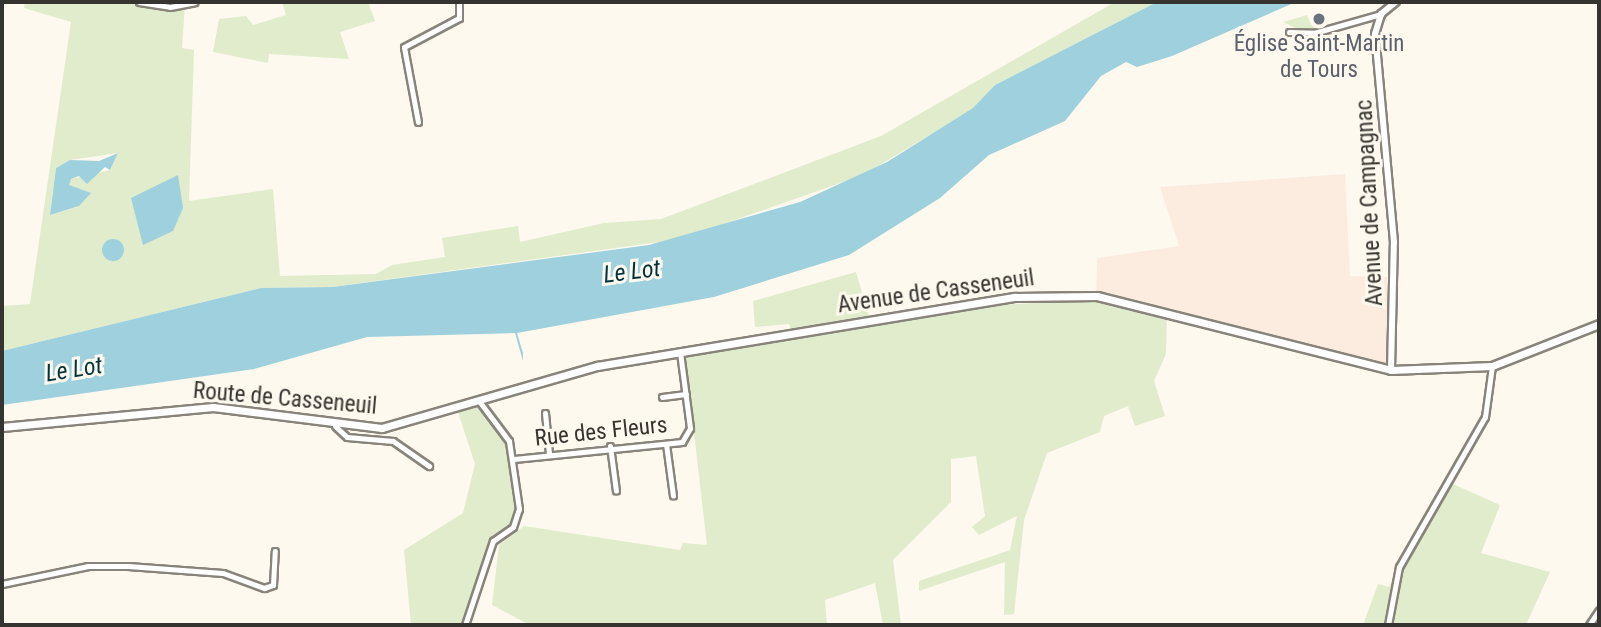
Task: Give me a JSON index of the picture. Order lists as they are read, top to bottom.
{
  "streets": {
    "main road": ["Avenue de Casseneuil", "Route de Casseneuil"],
    "street": ["Avenue de Campagnac", "Rue des Fleurs"]
  },
  "crossings": [
    ["Avenue de Campagnac", "Avenue de Casseneuil"],
    ["Avenue de Casseneuil", "Route de Casseneuil"],
    ["Avenue de Casseneuil", "Rue des Fleurs"]
  ],
  "water": ["Le Lot"],
  "places": ["Église Saint-Martin de Tours"]
}
